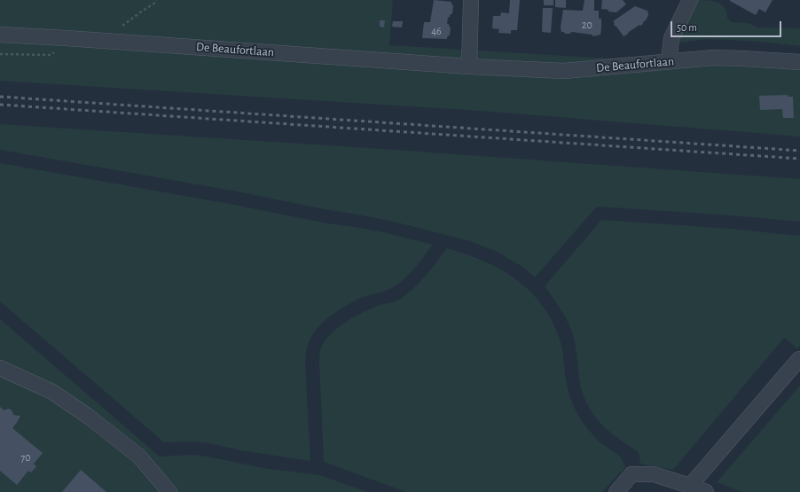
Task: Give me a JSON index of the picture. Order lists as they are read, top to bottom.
{
  "streets": {
    "street": ["De Beaufortlaan"]
  },
  "house_numbers": ["20", "46", "70"],
  "scale_bar": "50 m"
}
